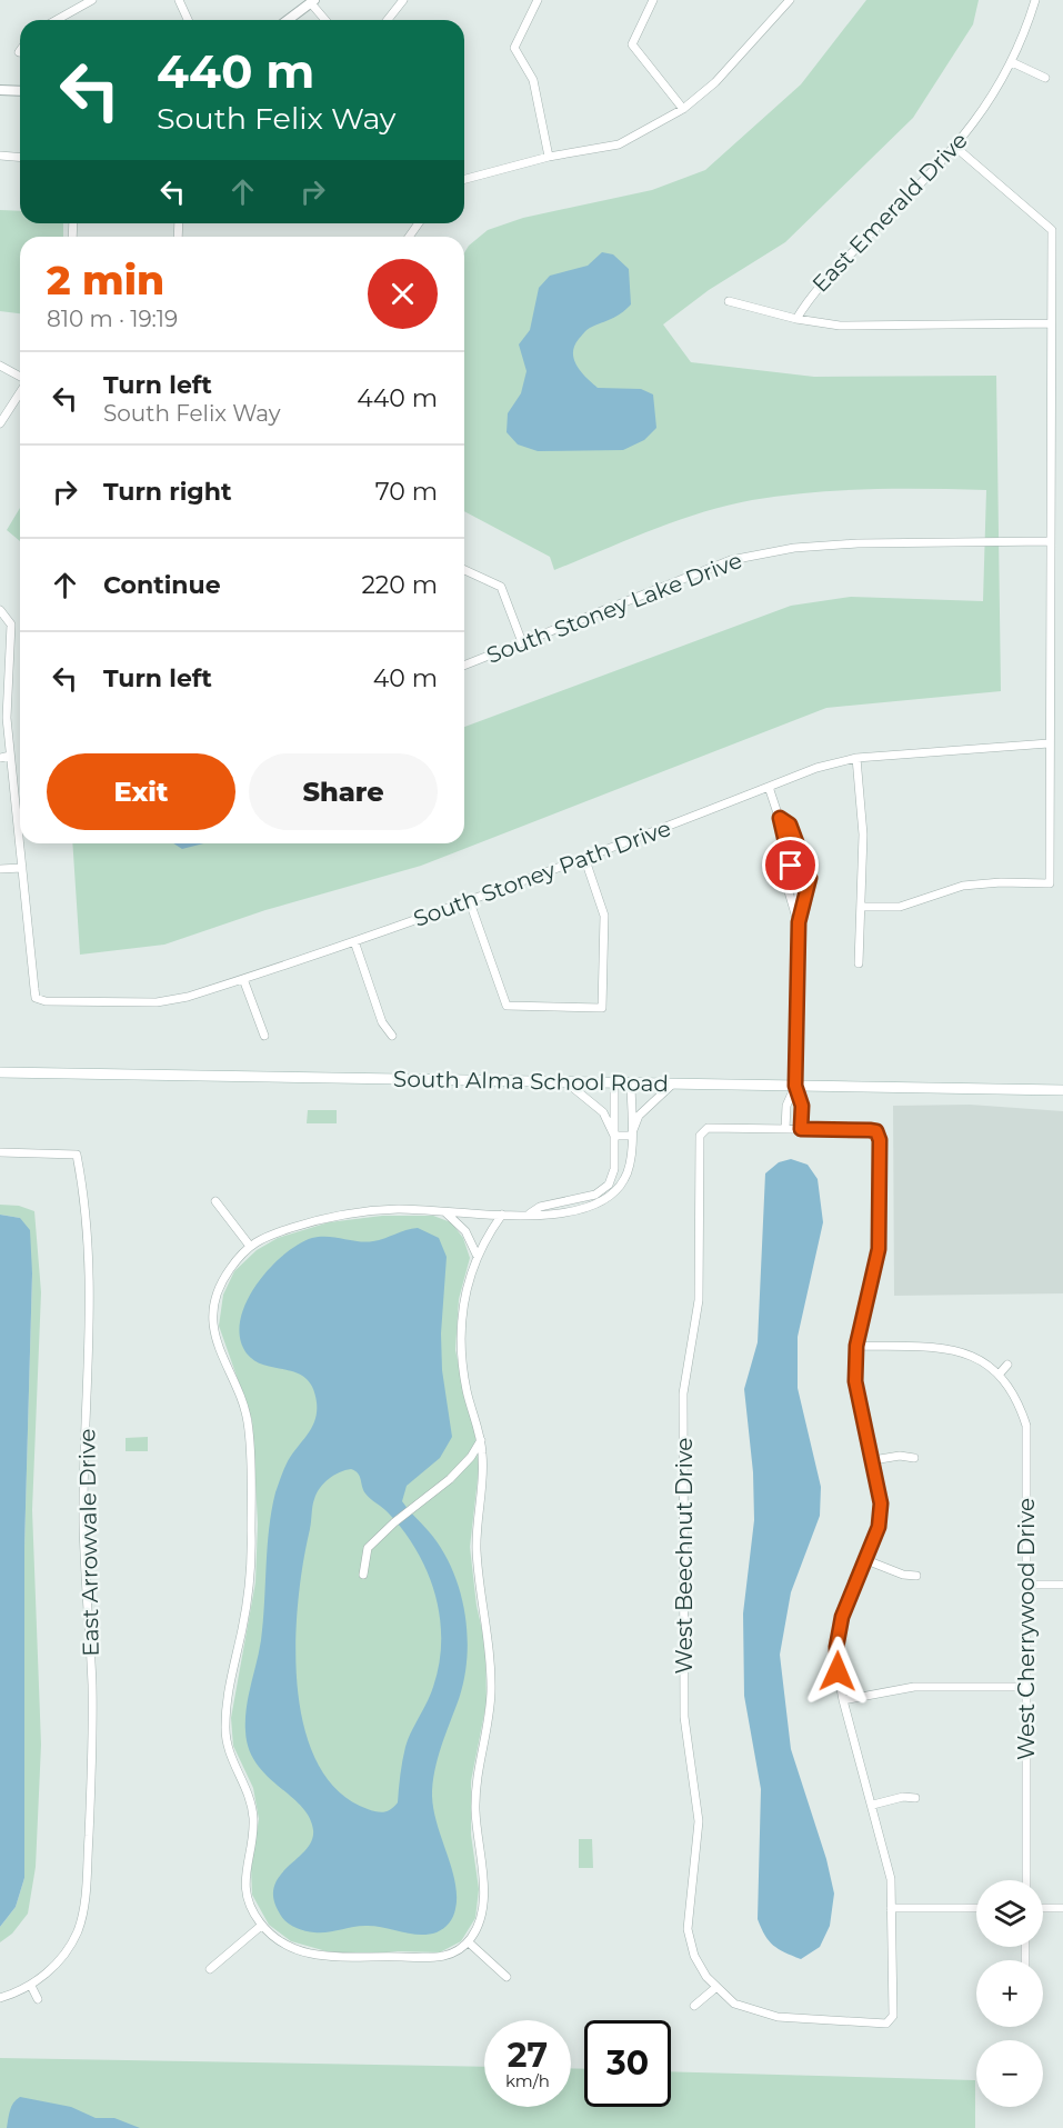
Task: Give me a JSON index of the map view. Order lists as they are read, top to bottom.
{
  "streets": {
    "main road": ["South Alma School Road"],
    "street": [
      "East Emerald Drive",
      "South Stoney Lake Drive",
      "South Stoney Path Drive",
      "East Arrowvale Drive",
      "West Beechnut Drive",
      "West Cherrywood Drive"
    ]
  },
  "page": {
    "turn": ["440 m", "South Felix Way"],
    "heading": ["2 min", "810 m · 19:19"],
    "list": [
      {
        "name": "Turn left",
        "note": "South Felix Way",
        "value": "440 m"
      },
      {
        "name": "Turn right",
        "value": "70 m"
      },
      {
        "name": "Continue",
        "value": "220 m"
      },
      {
        "name": "Turn left",
        "value": "40 m"
      }
    ],
    "buttons": ["Exit", "Share"],
    "map_buttons": ["+", "−"],
    "speed": "27 km/h",
    "limit": "30"
  }
}
